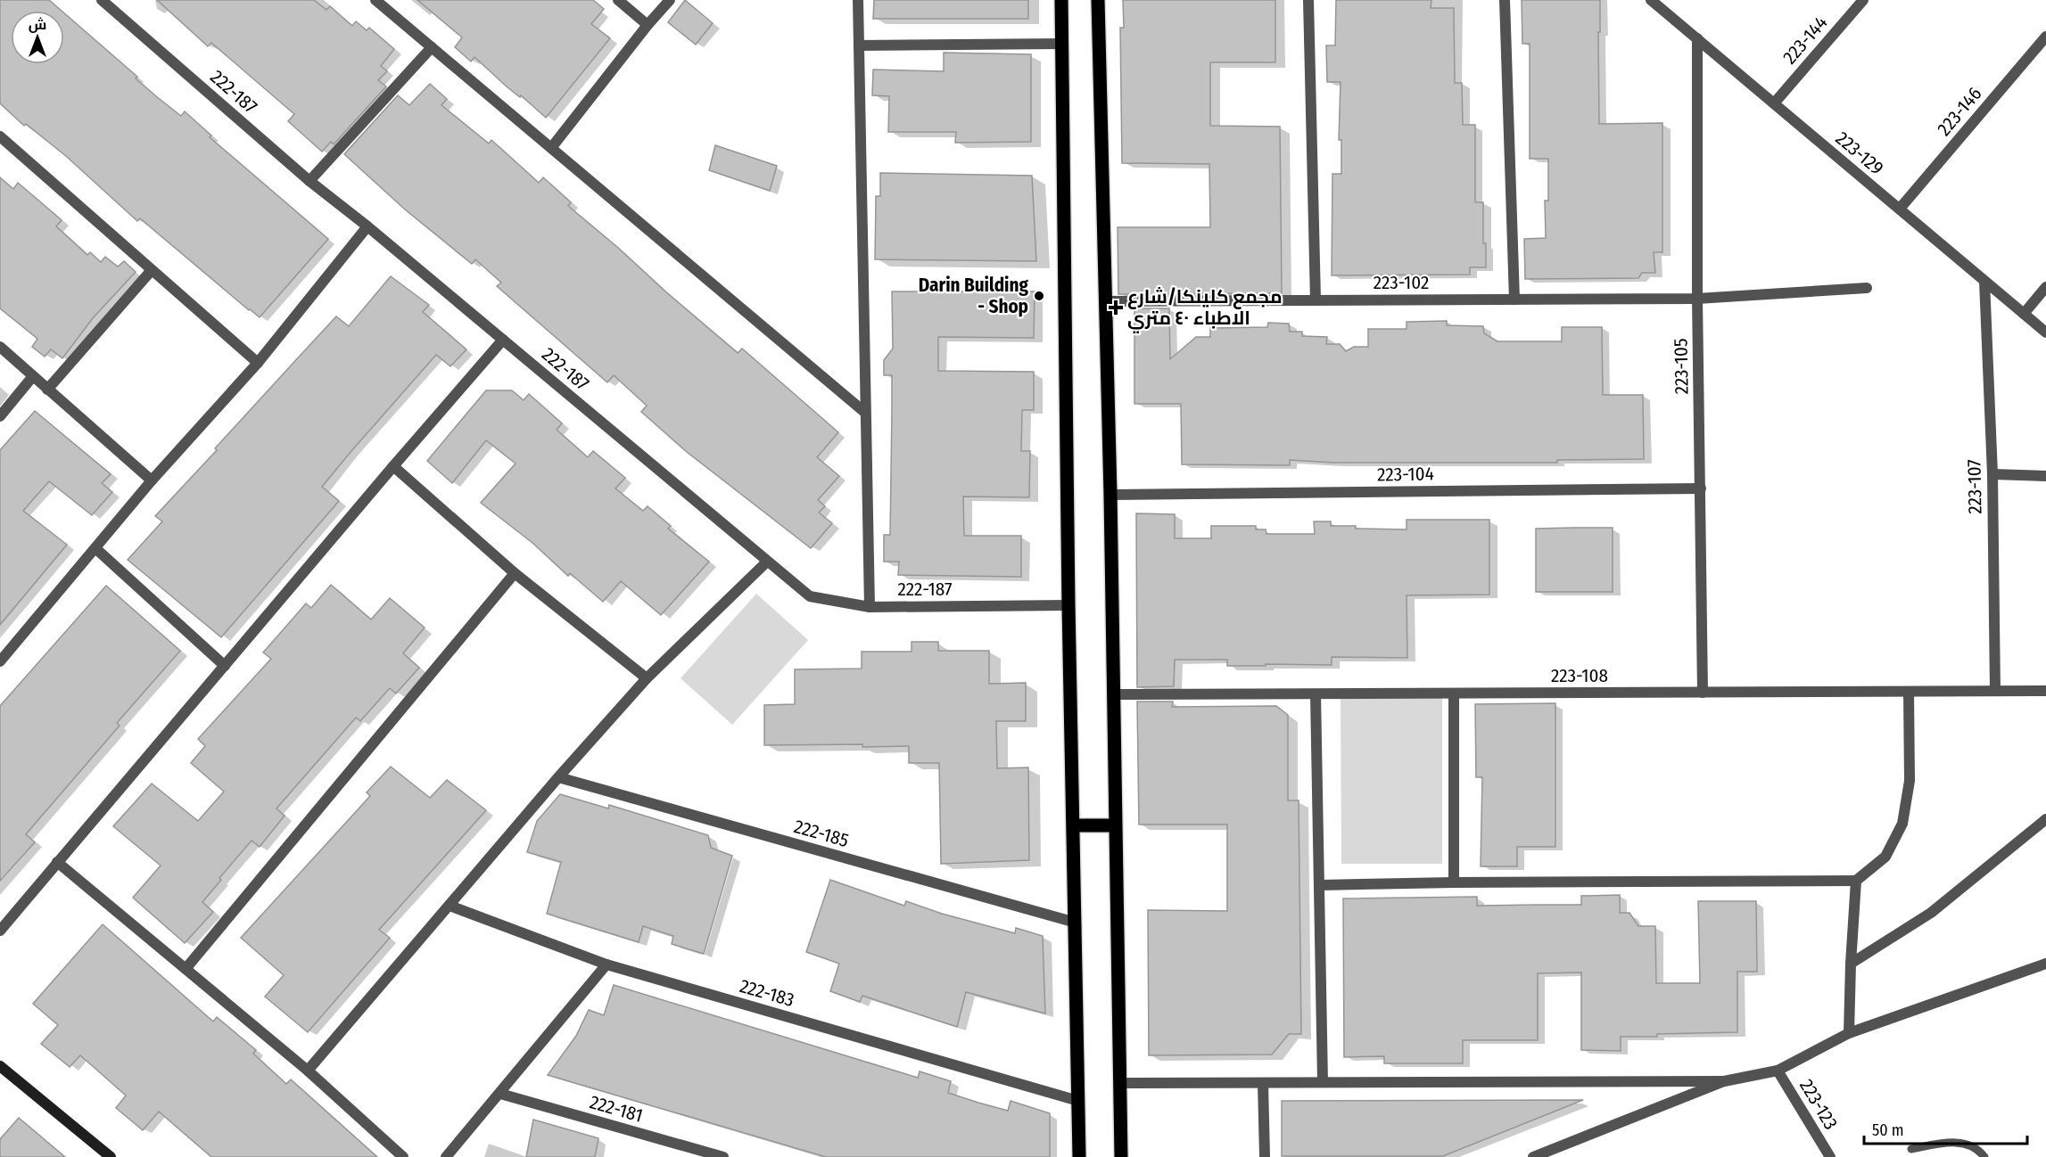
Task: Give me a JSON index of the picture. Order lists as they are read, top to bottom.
{
  "streets": {
    "street": [
      "223-144",
      "222-187",
      "223-146",
      "223-129",
      "223-102",
      "223-105",
      "223-104",
      "223-107",
      "223-108",
      "222-185",
      "222-183",
      "223-123",
      "222-181"
    ]
  },
  "crossings": [
    ["223-144", "223-129"],
    ["223-146", "223-129"],
    ["223-129", "223-105"],
    ["223-129", "223-107"],
    ["223-102", "223-105"],
    ["223-105", "223-104"],
    ["223-105", "223-108"],
    ["223-107", "223-108"]
  ],
  "places": {
    "other": ["Darin Building - Shop"],
    "health": ["مجمع كلينكا/شارع الاطباء ٤٠ متري"]
  },
  "scale_bar": "50 m",
  "north": "top"
}
